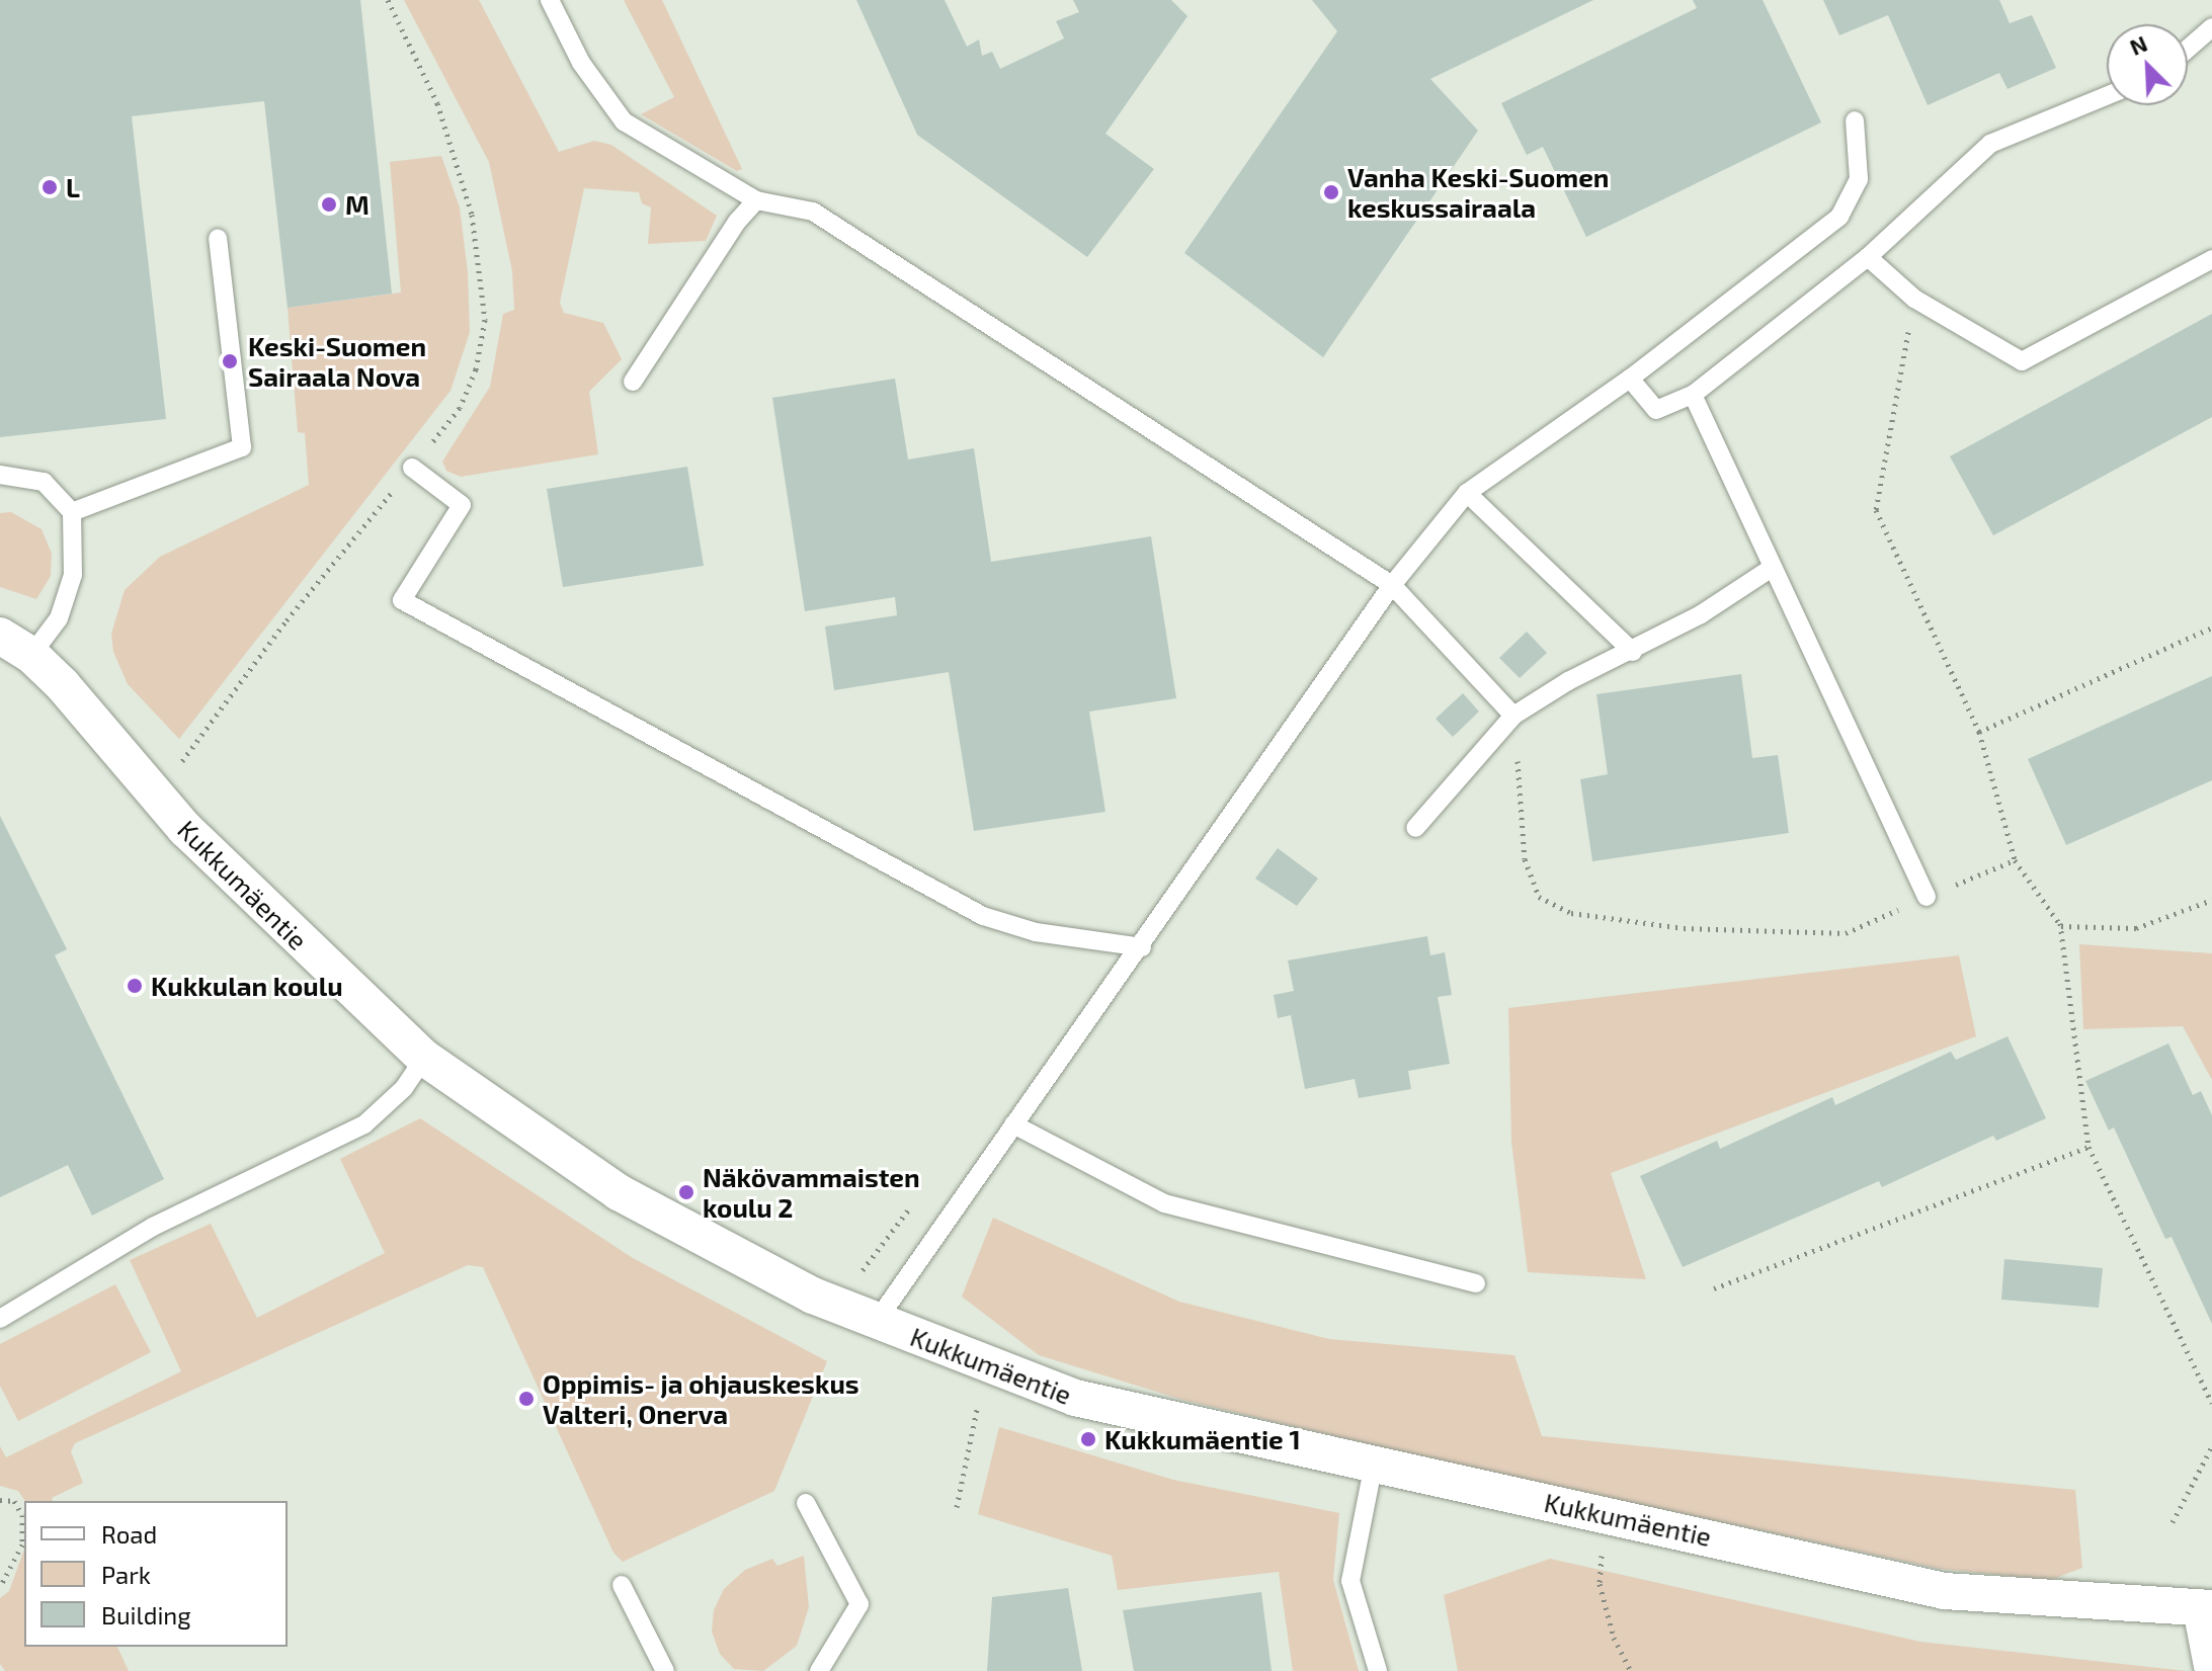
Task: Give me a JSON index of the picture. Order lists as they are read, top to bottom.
{
  "streets": {
    "street": ["Kukkumäentie"]
  },
  "places": [
    "L",
    "Vanha Keski-Suomen keskussairaala",
    "M",
    "Keski-Suomen Sairaala Nova",
    "Kukkulan koulu",
    "Näkövammaisten koulu 2",
    "Oppimis- ja ohjauskeskus Valteri, Onerva",
    "Kukkumäentie 1"
  ],
  "legend": ["Road", "Park", "Building"],
  "north": "top left"
}
